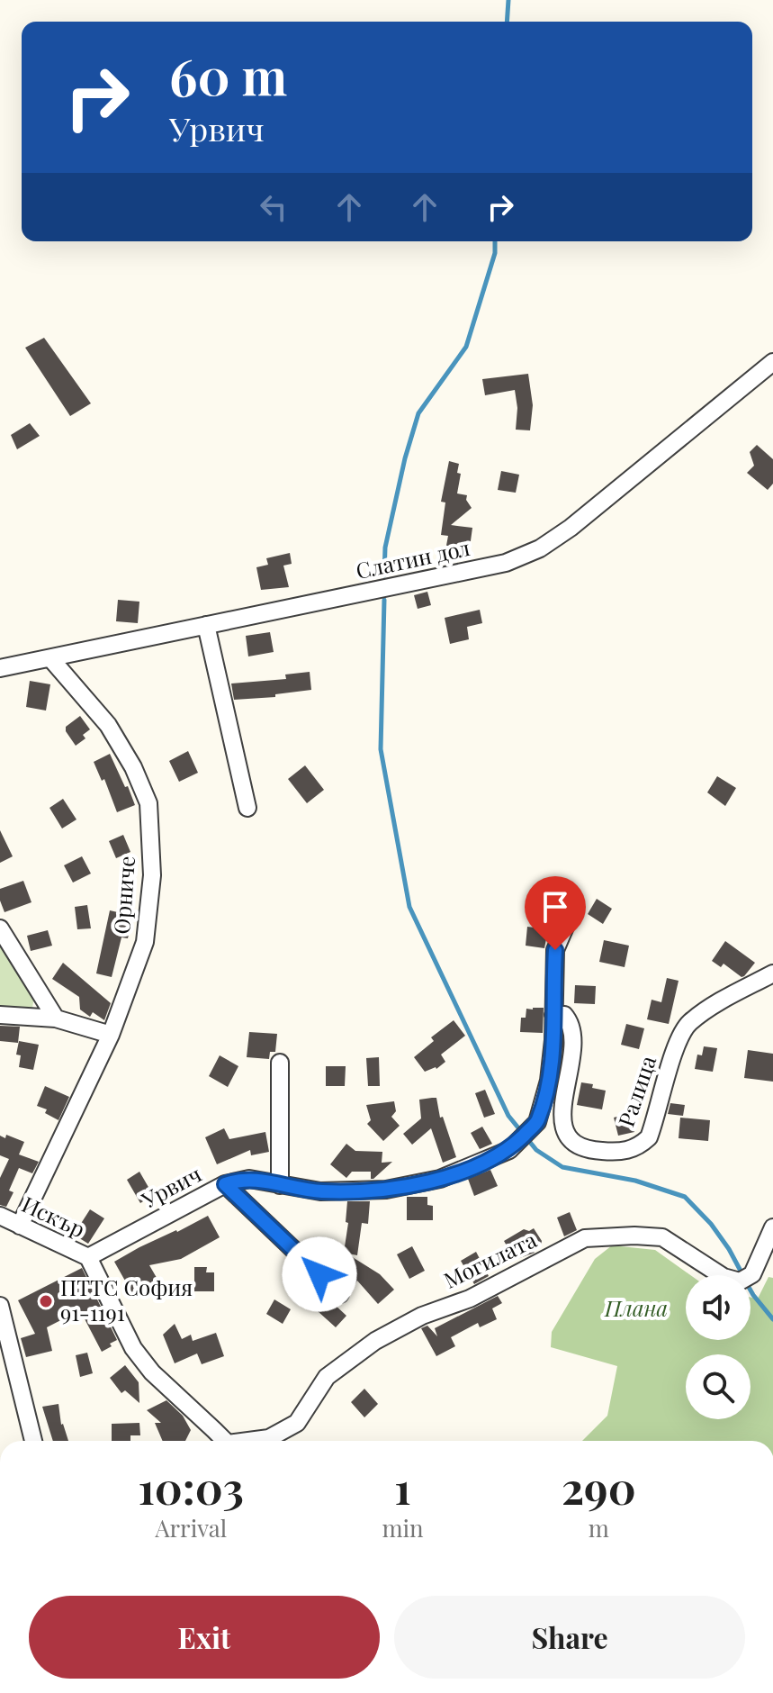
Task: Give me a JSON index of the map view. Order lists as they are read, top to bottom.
{
  "streets": {
    "street": [
      "Слатин дол",
      "Орниче",
      "Ралица",
      "Урвич",
      "Искър",
      "Могилата"
    ]
  },
  "crossings": [
    ["Слатин дол", "Орниче"],
    ["Орниче", "Искър"],
    ["Ралица", "Урвич"],
    ["Урвич", "Искър"]
  ],
  "parks": ["Плана"],
  "places": ["ПТТС София 91-1191"],
  "page": {
    "turn": ["60 m", "Урвич"],
    "eta": [
      "10:03",
      "Arrival",
      "1",
      "min",
      "290",
      "m"
    ],
    "buttons": ["Exit", "Share"]
  }
}
